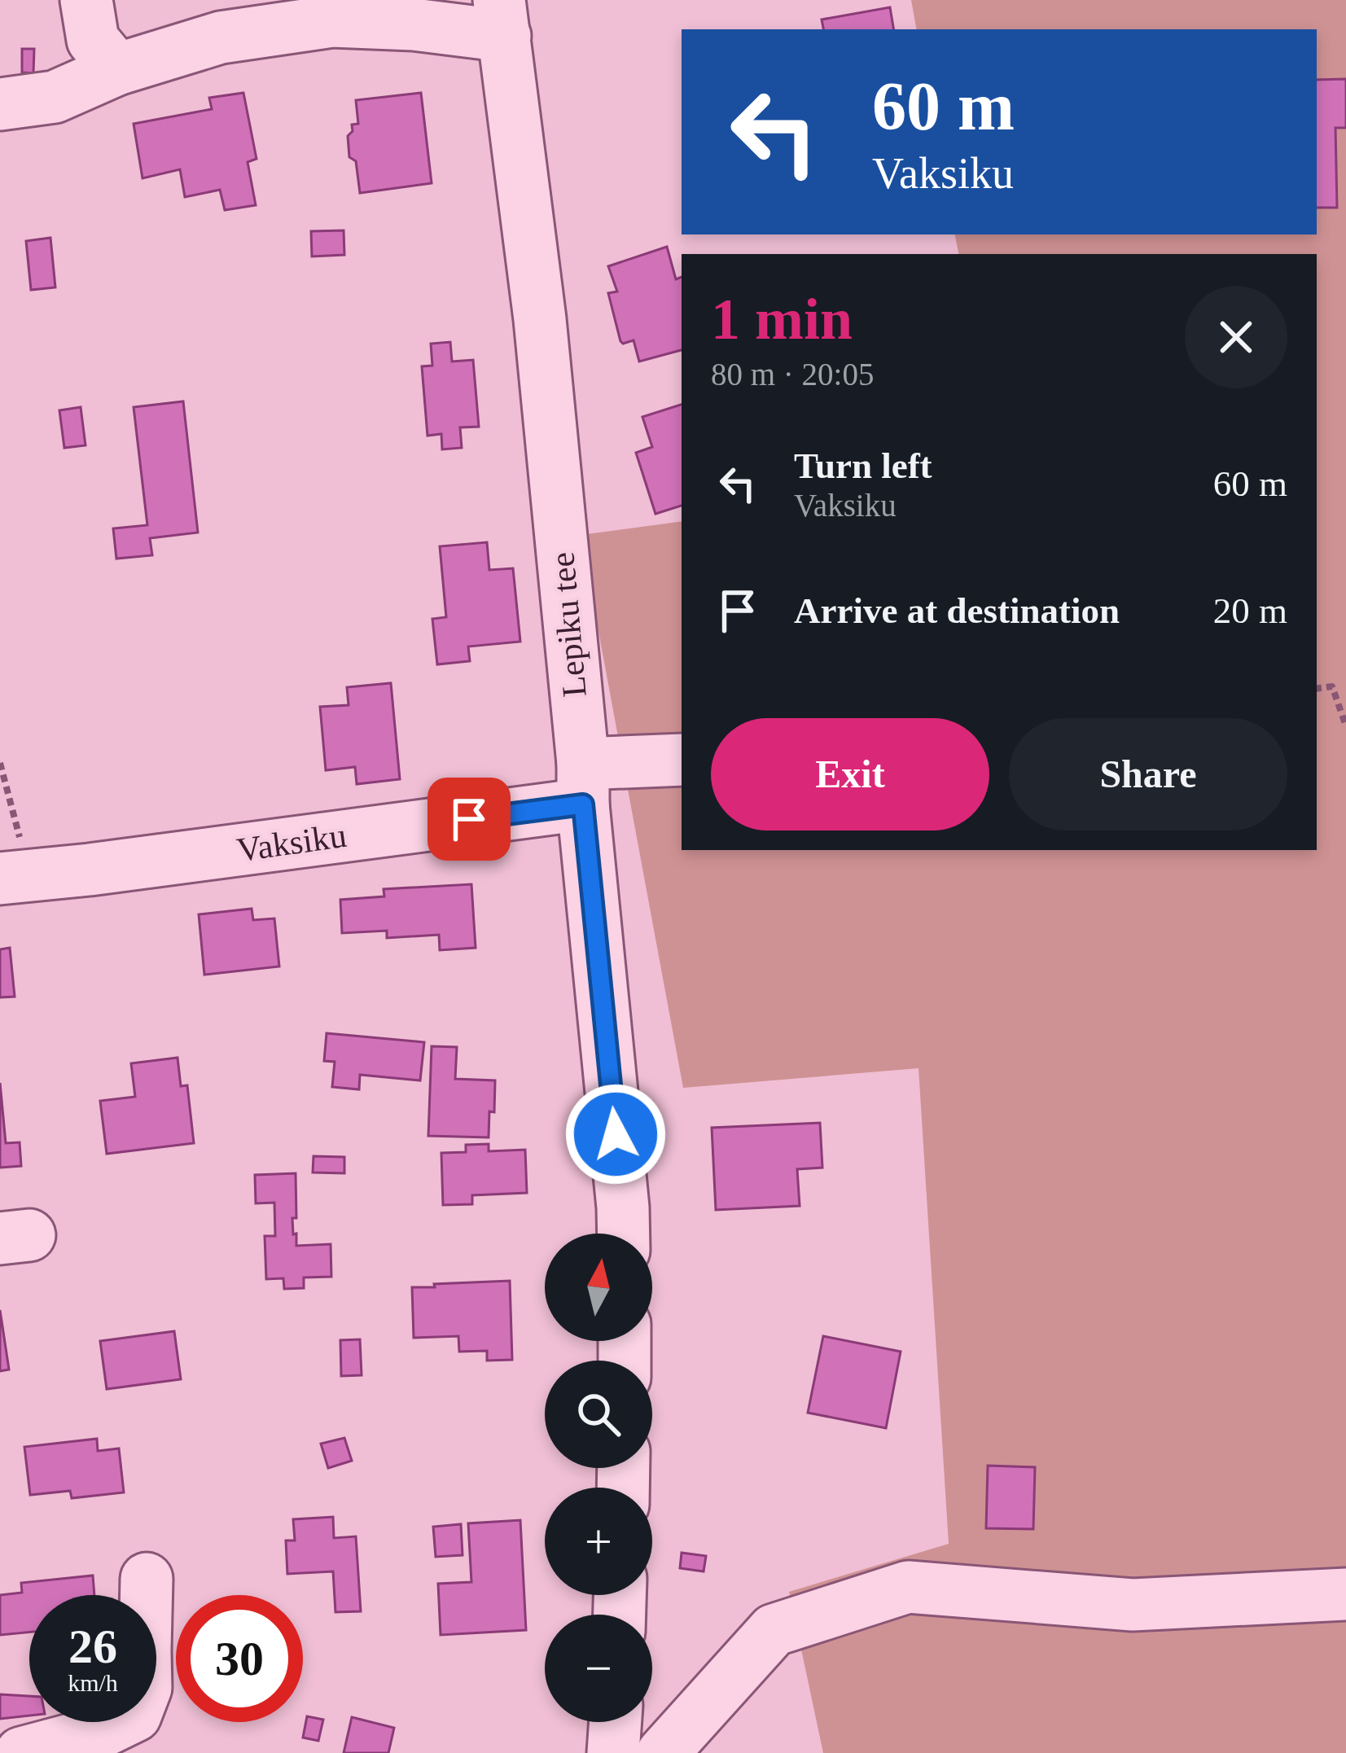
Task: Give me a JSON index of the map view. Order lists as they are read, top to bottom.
{
  "streets": {
    "street": ["Lepiku tee", "Vaksiku"]
  },
  "crossings": [
    ["Lepiku tee", "Vaksiku"]
  ],
  "north": "top",
  "page": {
    "turn": ["60 m", "Vaksiku"],
    "heading": ["1 min", "80 m · 20:05"],
    "list": [
      {
        "name": "Turn left",
        "note": "Vaksiku",
        "value": "60 m"
      },
      {
        "name": "Arrive at destination",
        "value": "20 m"
      }
    ],
    "buttons": ["Exit", "Share"],
    "map_buttons": ["+", "−"],
    "speed": "26 km/h",
    "limit": "30"
  }
}
